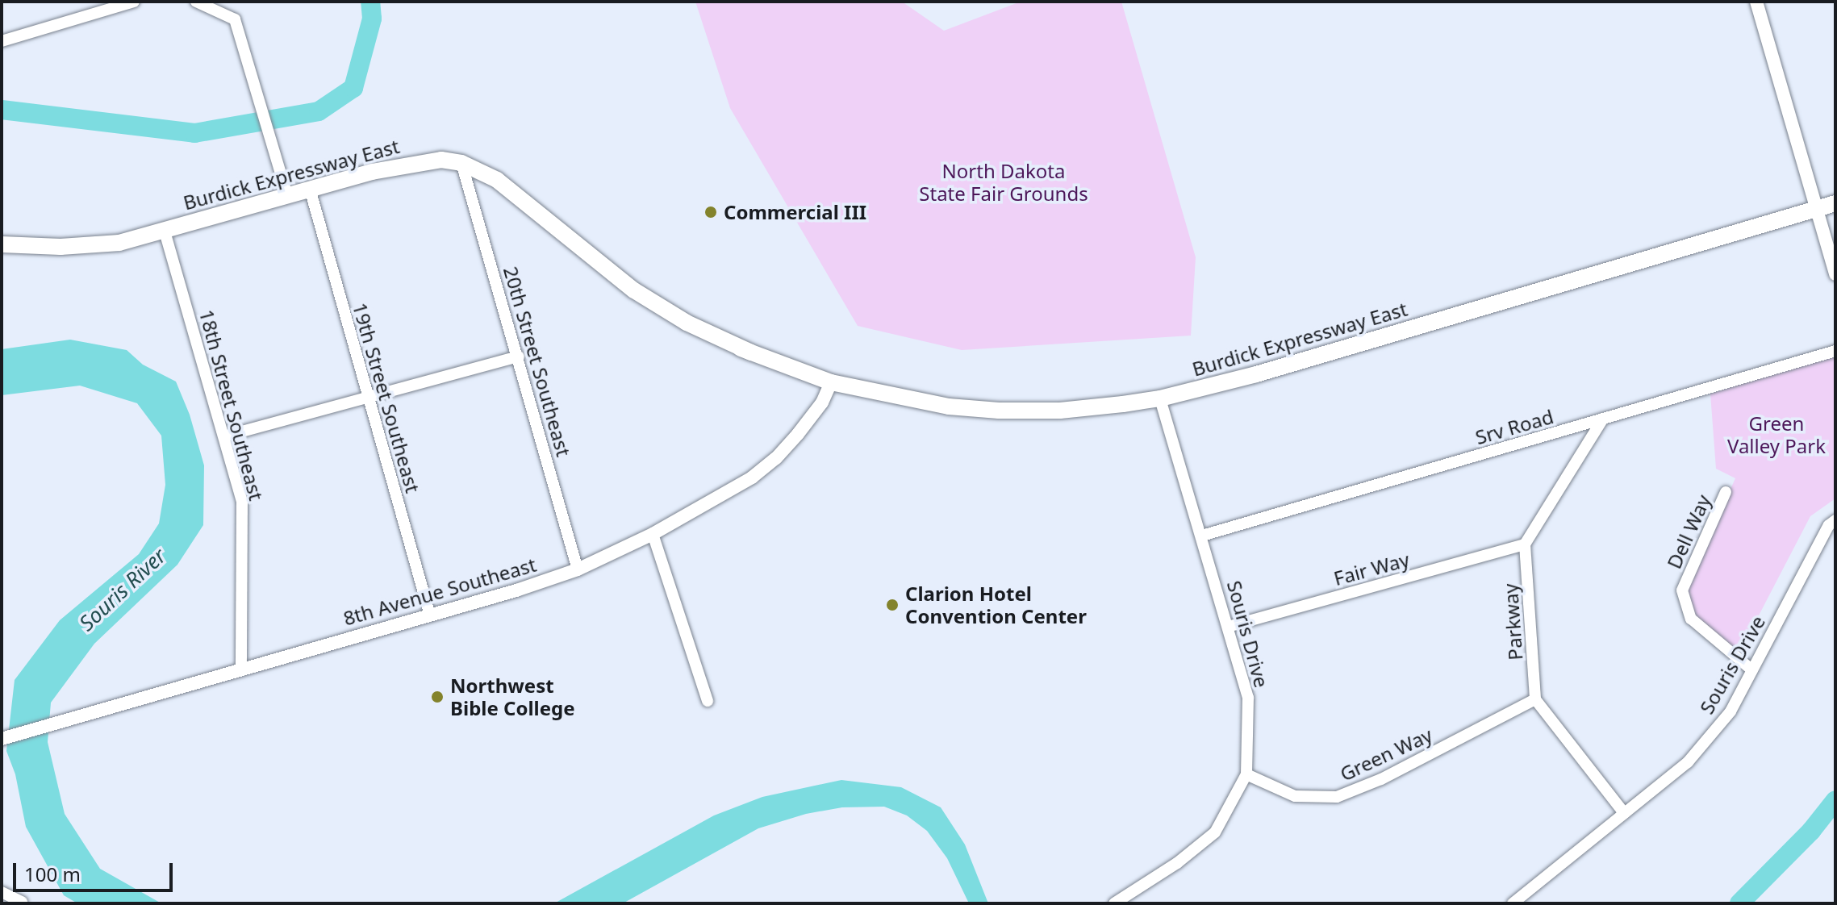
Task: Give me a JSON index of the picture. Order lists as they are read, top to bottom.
{
  "streets": {
    "main road": ["Burdick Expressway East"],
    "street": [
      "20th Street Southeast",
      "19th Street Southeast",
      "18th Street Southeast",
      "Srv Road",
      "Dell Way",
      "Fair Way",
      "8th Avenue Southeast",
      "Parkway",
      "Souris Drive",
      "Green Way"
    ]
  },
  "crossings": [
    ["Burdick Expressway East", "20th Street Southeast"],
    ["Burdick Expressway East", "19th Street Southeast"],
    ["Burdick Expressway East", "18th Street Southeast"],
    ["Burdick Expressway East", "8th Avenue Southeast"],
    ["Burdick Expressway East", "Souris Drive"],
    ["20th Street Southeast", "8th Avenue Southeast"],
    ["19th Street Southeast", "8th Avenue Southeast"],
    ["18th Street Southeast", "8th Avenue Southeast"],
    ["Srv Road", "Souris Drive"],
    ["Dell Way", "Souris Drive"],
    ["Fair Way", "Parkway"],
    ["Fair Way", "Souris Drive"],
    ["Parkway", "Green Way"],
    ["Souris Drive", "Green Way"]
  ],
  "water": ["Souris River"],
  "parks": ["North Dakota State Fair Grounds", "Green Valley Park"],
  "places": ["Commercial III", "Clarion Hotel Convention Center", "Northwest Bible College"],
  "scale_bar": "100 m"
}
